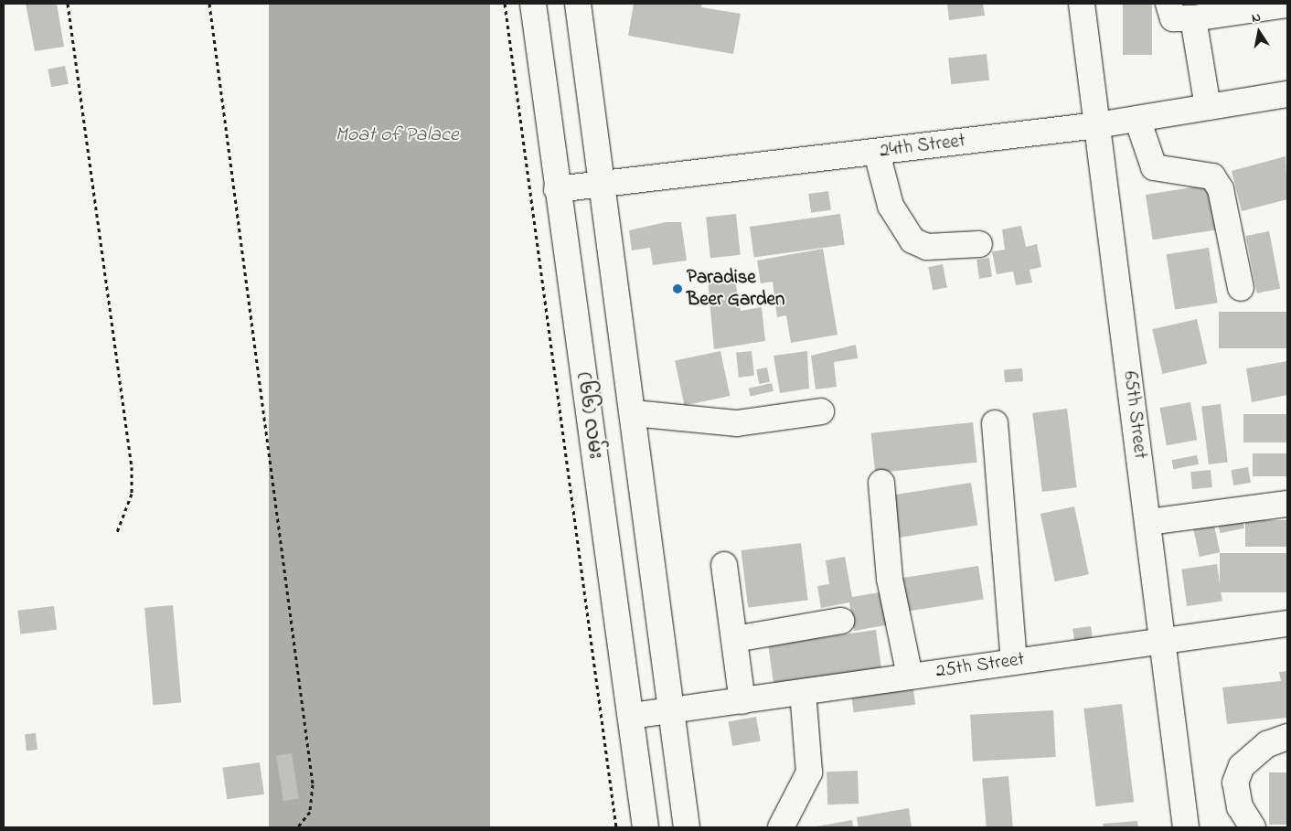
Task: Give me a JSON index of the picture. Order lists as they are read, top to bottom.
{
  "streets": {
    "street": [
      "24th Street",
      "65th Street",
      "(၆၆) လမ်း",
      "25th Street"
    ]
  },
  "crossings": [
    ["24th Street", "65th Street"],
    ["24th Street", "(၆၆) လမ်း"],
    ["65th Street", "25th Street"],
    ["(၆၆) လမ်း", "25th Street"]
  ],
  "water": ["Moat of Palace"],
  "places": ["Paradise Beer Garden"],
  "north": "top"
}
